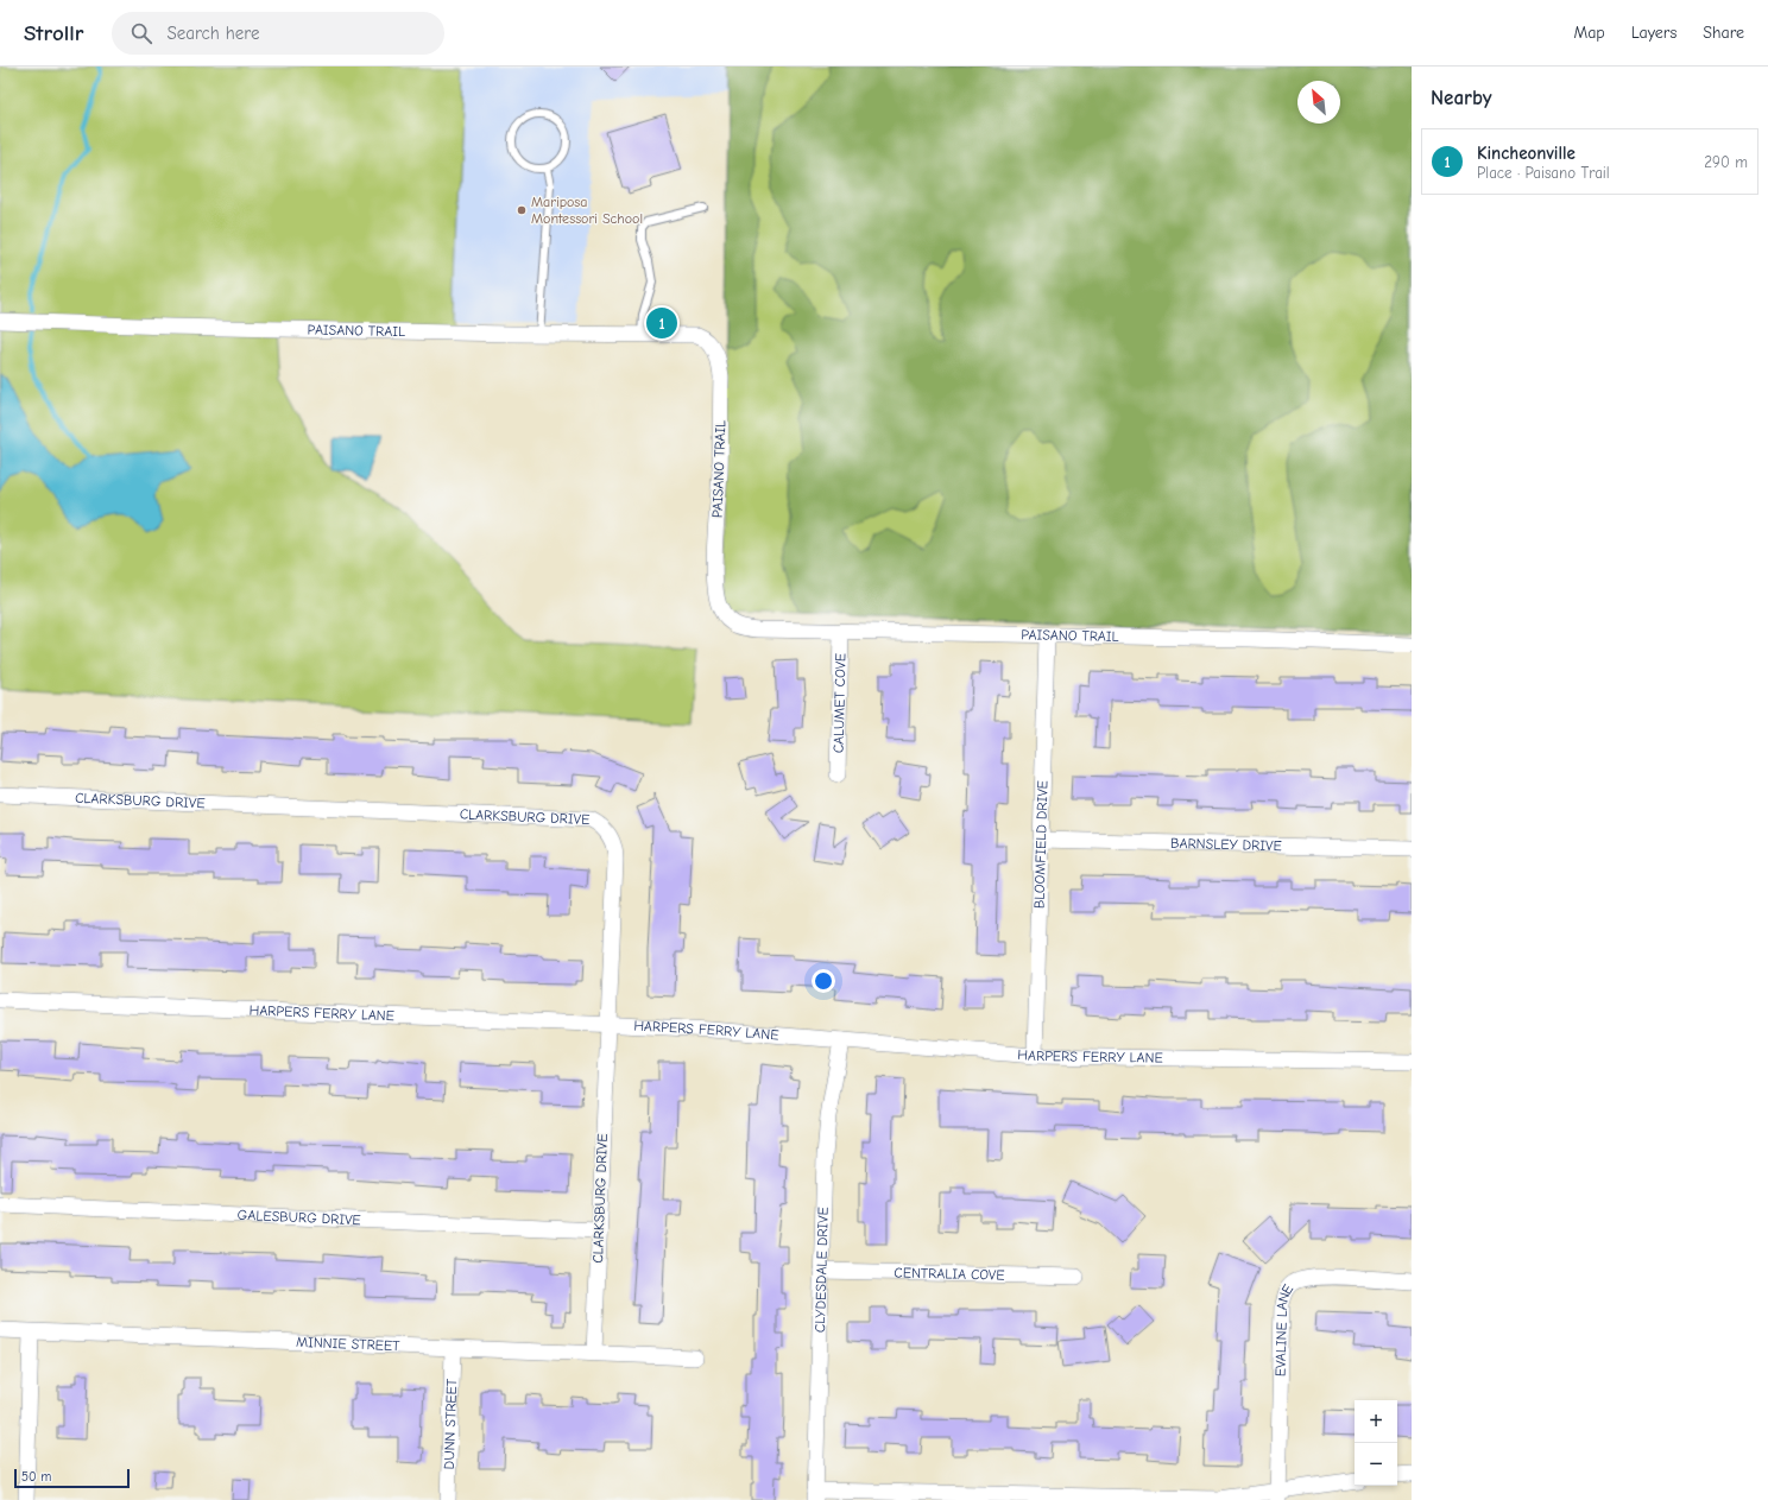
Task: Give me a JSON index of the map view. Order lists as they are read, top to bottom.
{
  "streets": {
    "street": [
      "PAISANO TRAIL",
      "CALUMET COVE",
      "CLARKSBURG DRIVE",
      "BARNSLEY DRIVE",
      "BLOOMFIELD DRIVE",
      "HARPERS FERRY LANE",
      "GALESBURG DRIVE",
      "CLYDESDALE DRIVE",
      "CENTRALIA COVE",
      "EVALINE LANE",
      "MINNIE STREET",
      "DUNN STREET"
    ]
  },
  "crossings": [
    ["PAISANO TRAIL", "CALUMET COVE"],
    ["PAISANO TRAIL", "BLOOMFIELD DRIVE"],
    ["CLARKSBURG DRIVE", "HARPERS FERRY LANE"],
    ["CLARKSBURG DRIVE", "GALESBURG DRIVE"],
    ["CLARKSBURG DRIVE", "MINNIE STREET"],
    ["BARNSLEY DRIVE", "BLOOMFIELD DRIVE"],
    ["BLOOMFIELD DRIVE", "HARPERS FERRY LANE"],
    ["HARPERS FERRY LANE", "CLYDESDALE DRIVE"],
    ["CLYDESDALE DRIVE", "CENTRALIA COVE"],
    ["MINNIE STREET", "DUNN STREET"]
  ],
  "places": ["Mariposa Montessori School"],
  "scale_bar": "50 m",
  "north": "top left",
  "page": {
    "header": "Strollr",
    "search": "Search here",
    "nav": ["Map", "Layers", "Share"],
    "heading": "Nearby",
    "list": [
      {
        "mark": "1",
        "name": "Kincheonville",
        "note": "Place · Paisano Trail",
        "value": "290 m"
      }
    ],
    "pins": "1",
    "map_buttons": ["+", "−"],
    "scale": "50 m"
  }
}
